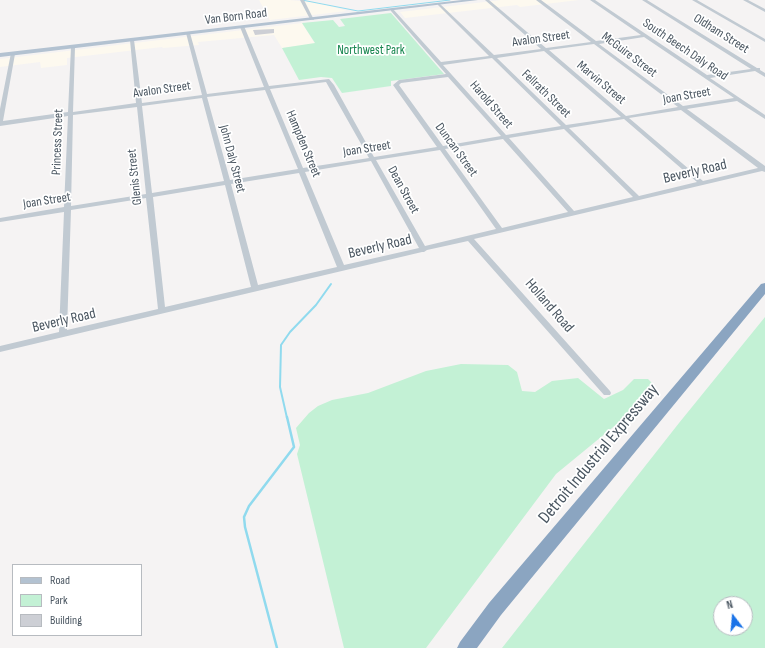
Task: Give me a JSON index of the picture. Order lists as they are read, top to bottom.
{
  "streets": {
    "highway": ["Detroit Industrial Expressway"],
    "main road": ["Van Born Road"],
    "street": [
      "Oldham Street",
      "Avalon Street",
      "South Beech Daly Road",
      "McGuire Street",
      "Marvin Street",
      "Fellrath Street",
      "Joan Street",
      "Harold Street",
      "Princess Street",
      "Hampden Street",
      "Duncan Street",
      "John Daly Street",
      "Beverly Road",
      "Glenis Street",
      "Dean Street",
      "Holland Road"
    ]
  },
  "crossings": [
    ["Van Born Road", "Fellrath Street"],
    ["Van Born Road", "Harold Street"],
    ["Van Born Road", "Princess Street"],
    ["Van Born Road", "Hampden Street"],
    ["Van Born Road", "John Daly Street"],
    ["Van Born Road", "Glenis Street"],
    ["Oldham Street", "Joan Street"],
    ["Avalon Street", "South Beech Daly Road"],
    ["Avalon Street", "McGuire Street"],
    ["Avalon Street", "Marvin Street"],
    ["Avalon Street", "Fellrath Street"],
    ["Avalon Street", "Harold Street"],
    ["Avalon Street", "Princess Street"],
    ["Avalon Street", "Hampden Street"],
    ["Avalon Street", "John Daly Street"],
    ["Avalon Street", "Glenis Street"],
    ["Avalon Street", "Dean Street"],
    ["South Beech Daly Road", "Joan Street"],
    ["McGuire Street", "Joan Street"],
    ["McGuire Street", "Beverly Road"],
    ["Marvin Street", "Joan Street"],
    ["Marvin Street", "Beverly Road"],
    ["Fellrath Street", "Joan Street"],
    ["Fellrath Street", "Beverly Road"],
    ["Joan Street", "Harold Street"],
    ["Joan Street", "Princess Street"],
    ["Joan Street", "Hampden Street"],
    ["Joan Street", "Duncan Street"],
    ["Joan Street", "John Daly Street"],
    ["Joan Street", "Glenis Street"],
    ["Joan Street", "Dean Street"],
    ["Harold Street", "Duncan Street"],
    ["Harold Street", "Beverly Road"],
    ["Princess Street", "Beverly Road"],
    ["Hampden Street", "Beverly Road"],
    ["Duncan Street", "Beverly Road"],
    ["John Daly Street", "Beverly Road"],
    ["Beverly Road", "Glenis Street"],
    ["Beverly Road", "Dean Street"],
    ["Beverly Road", "Holland Road"]
  ],
  "parks": ["Northwest Park"],
  "legend": ["Road", "Park", "Building"],
  "north": "top"
}
